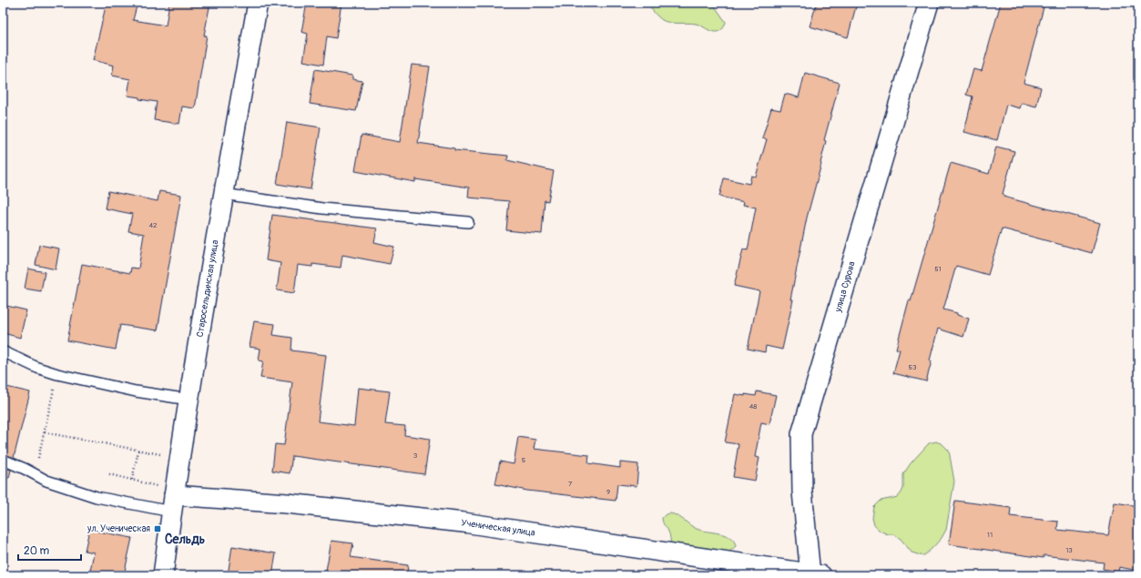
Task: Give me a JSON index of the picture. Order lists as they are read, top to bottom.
{
  "streets": {
    "street": ["улица Сурова", "Старосельдинская улица", "Ученическая улица"]
  },
  "crossings": [
    ["улица Сурова", "Ученическая улица"],
    ["Старосельдинская улица", "Ученическая улица"]
  ],
  "districts": ["Сельдь"],
  "places": {
    "transit": ["ул. Ученическая"]
  },
  "house_numbers": [
    "42",
    "51",
    "53",
    "48",
    "3",
    "5",
    "7",
    "9",
    "11",
    "13"
  ],
  "scale_bar": "20 m"
}
